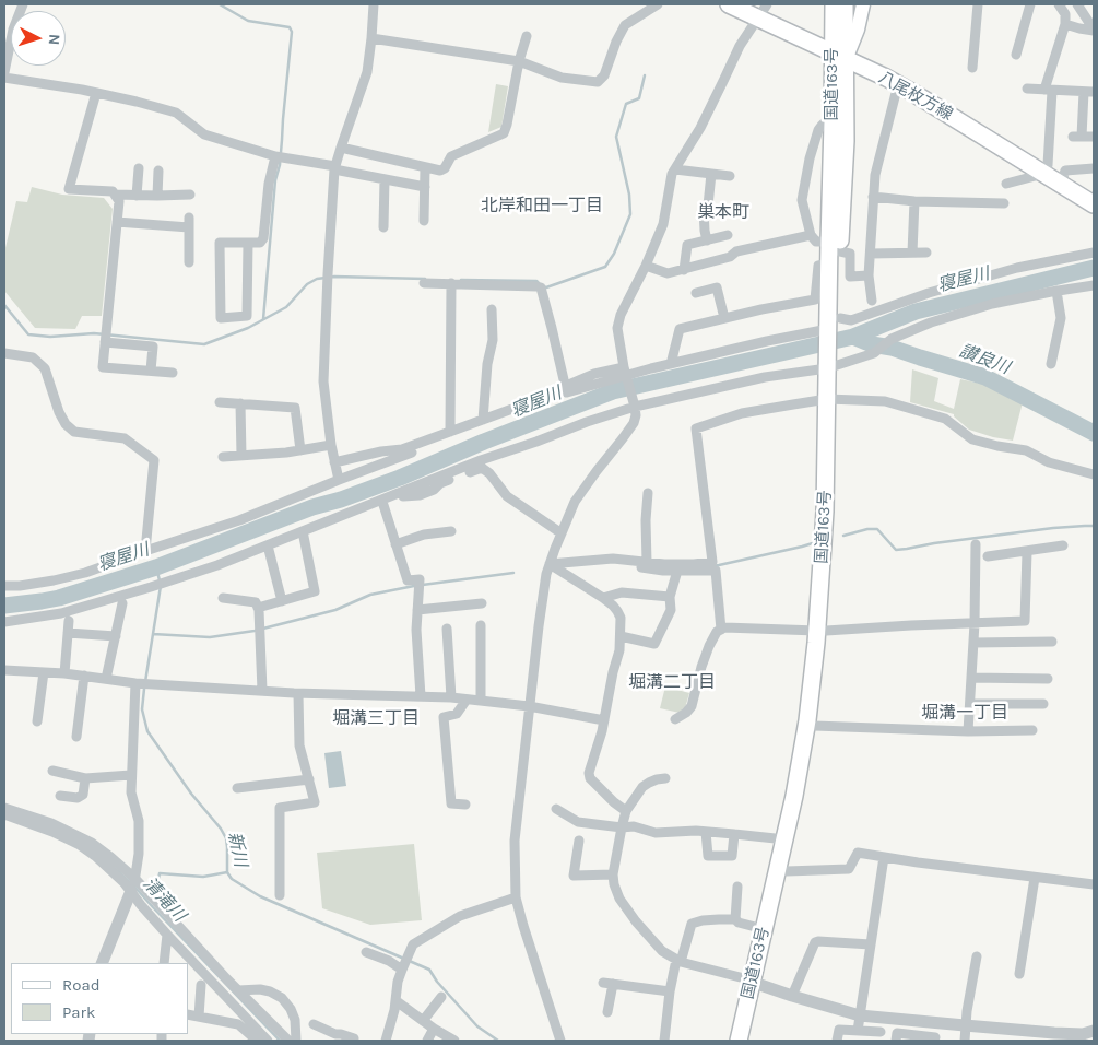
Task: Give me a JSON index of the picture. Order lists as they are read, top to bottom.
{
  "streets": {
    "main road": ["国道163号", "八尾枚方線"]
  },
  "crossings": [
    ["国道163号", "八尾枚方線"]
  ],
  "districts": [
    "北岸和田一丁目",
    "巣本町",
    "堀溝二丁目",
    "堀溝一丁目",
    "堀溝三丁目"
  ],
  "water": [
    "寝屋川",
    "讃良川",
    "新川",
    "清滝川"
  ],
  "legend": ["Road", "Park"],
  "north": "right"
}
